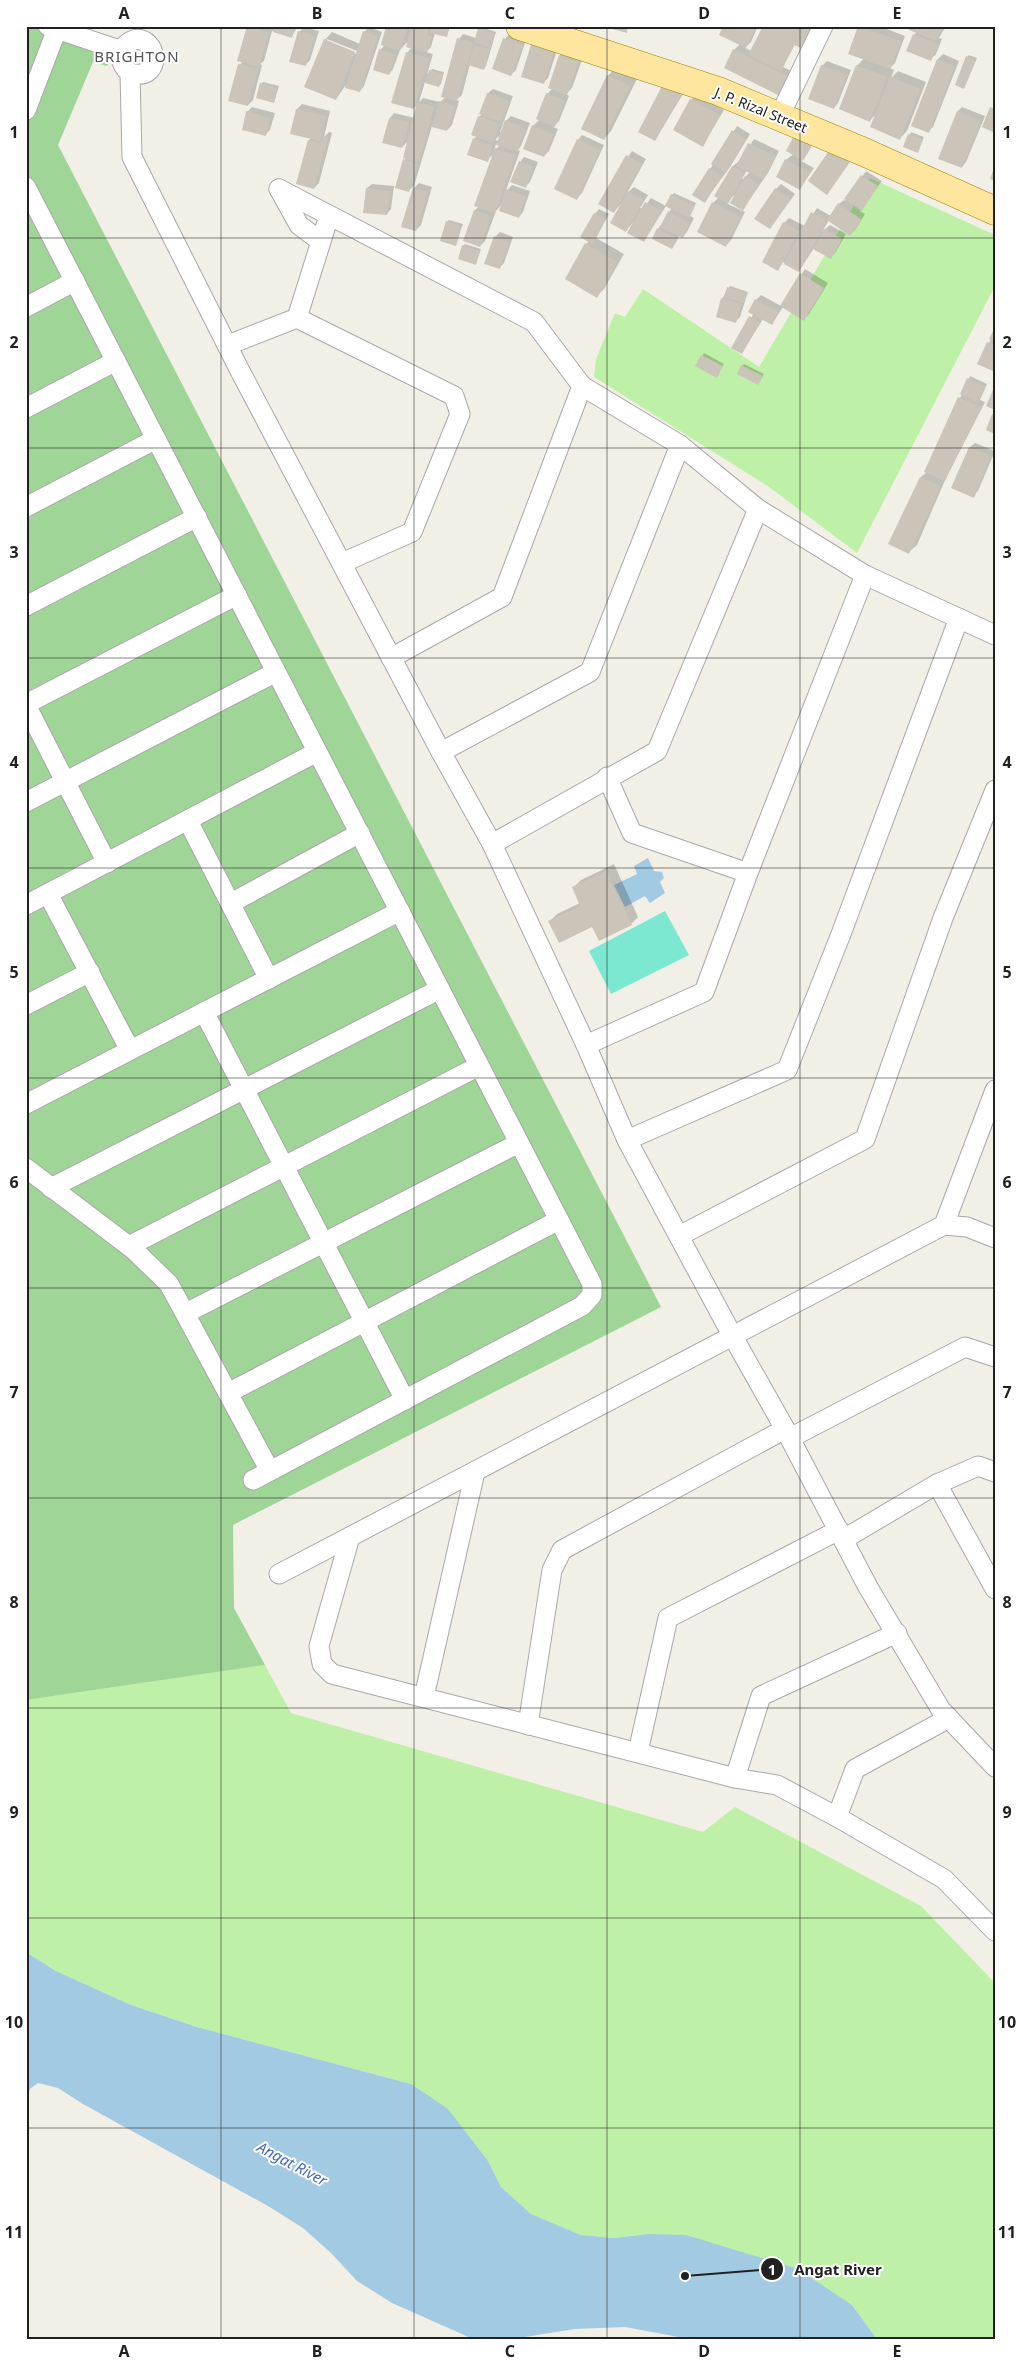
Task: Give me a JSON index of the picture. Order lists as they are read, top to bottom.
{
  "streets": {
    "main road": ["J. P. Rizal Street"]
  },
  "districts": ["BRIGHTON"],
  "water": ["Angat River"],
  "places": ["Angat River"],
  "grid": {
    "columns": [
      "A",
      "B",
      "C",
      "D",
      "E"
    ],
    "rows": [
      "1",
      "2",
      "3",
      "4",
      "5",
      "6",
      "7",
      "8",
      "9",
      "10",
      "11"
    ]
  }
}
